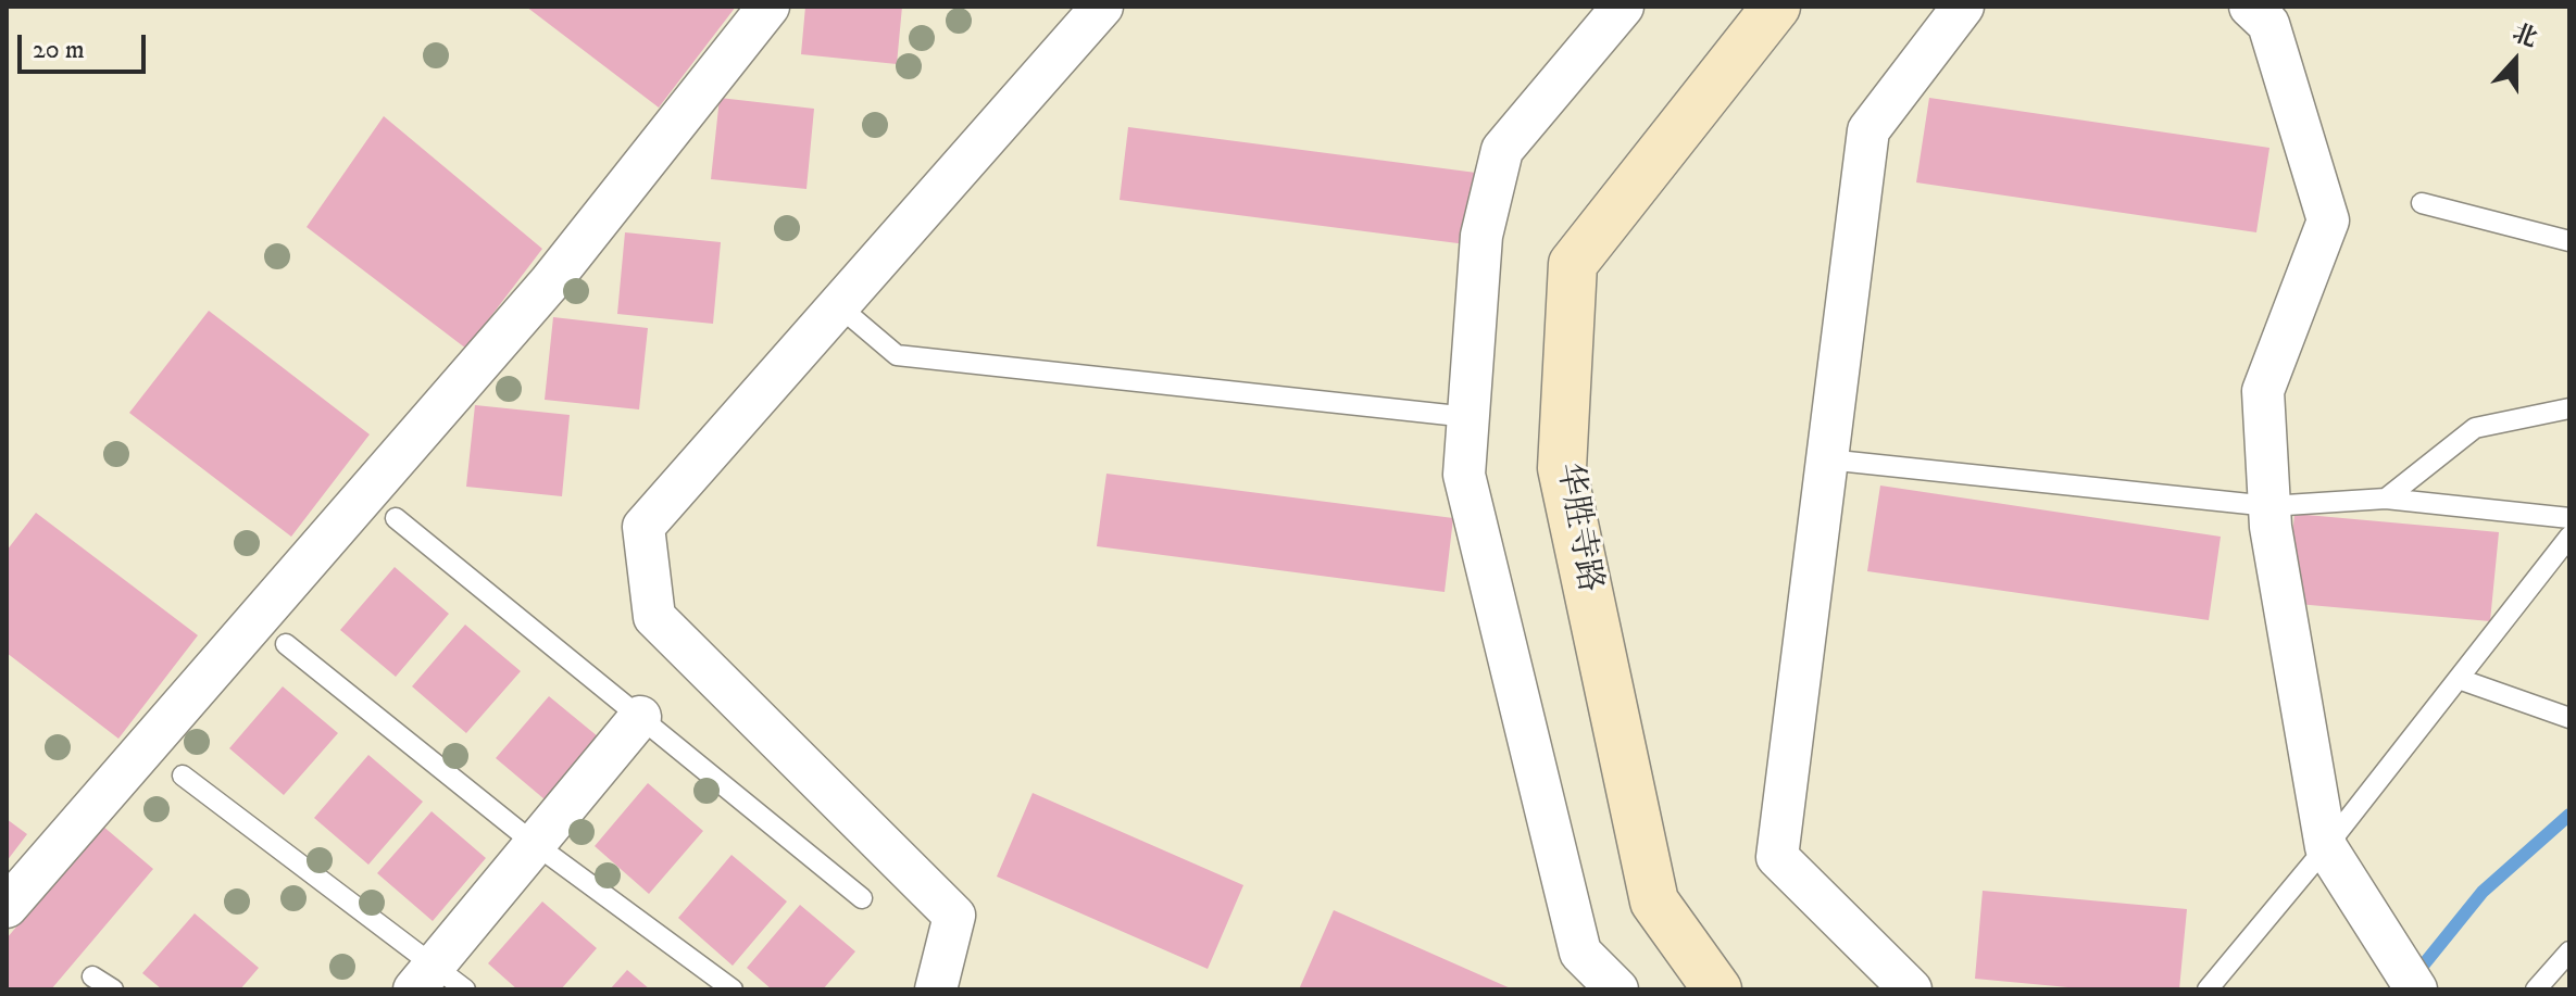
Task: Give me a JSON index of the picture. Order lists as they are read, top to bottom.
{
  "streets": {
    "street": ["华胜寺路"]
  },
  "scale_bar": "20 m",
  "north": "top"
}
